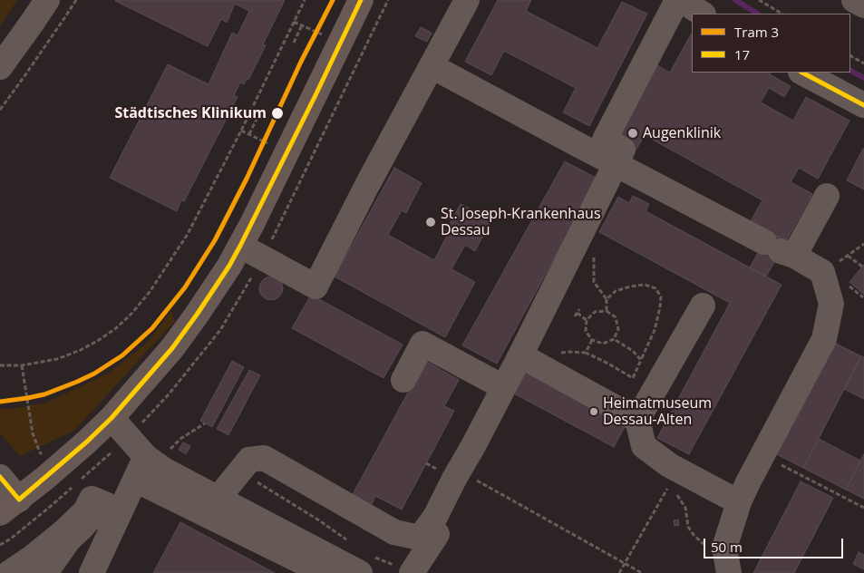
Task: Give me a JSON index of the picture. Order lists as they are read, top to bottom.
{
  "places": [
    "Städtisches Klinikum",
    "Augenklinik",
    "St. Joseph-Krankenhaus Dessau",
    "Heimatmuseum Dessau-Alten"
  ],
  "lines": ["tram line 3", "transit line 17"],
  "legend": ["Tram 3", "17"],
  "scale_bar": "50 m"
}
